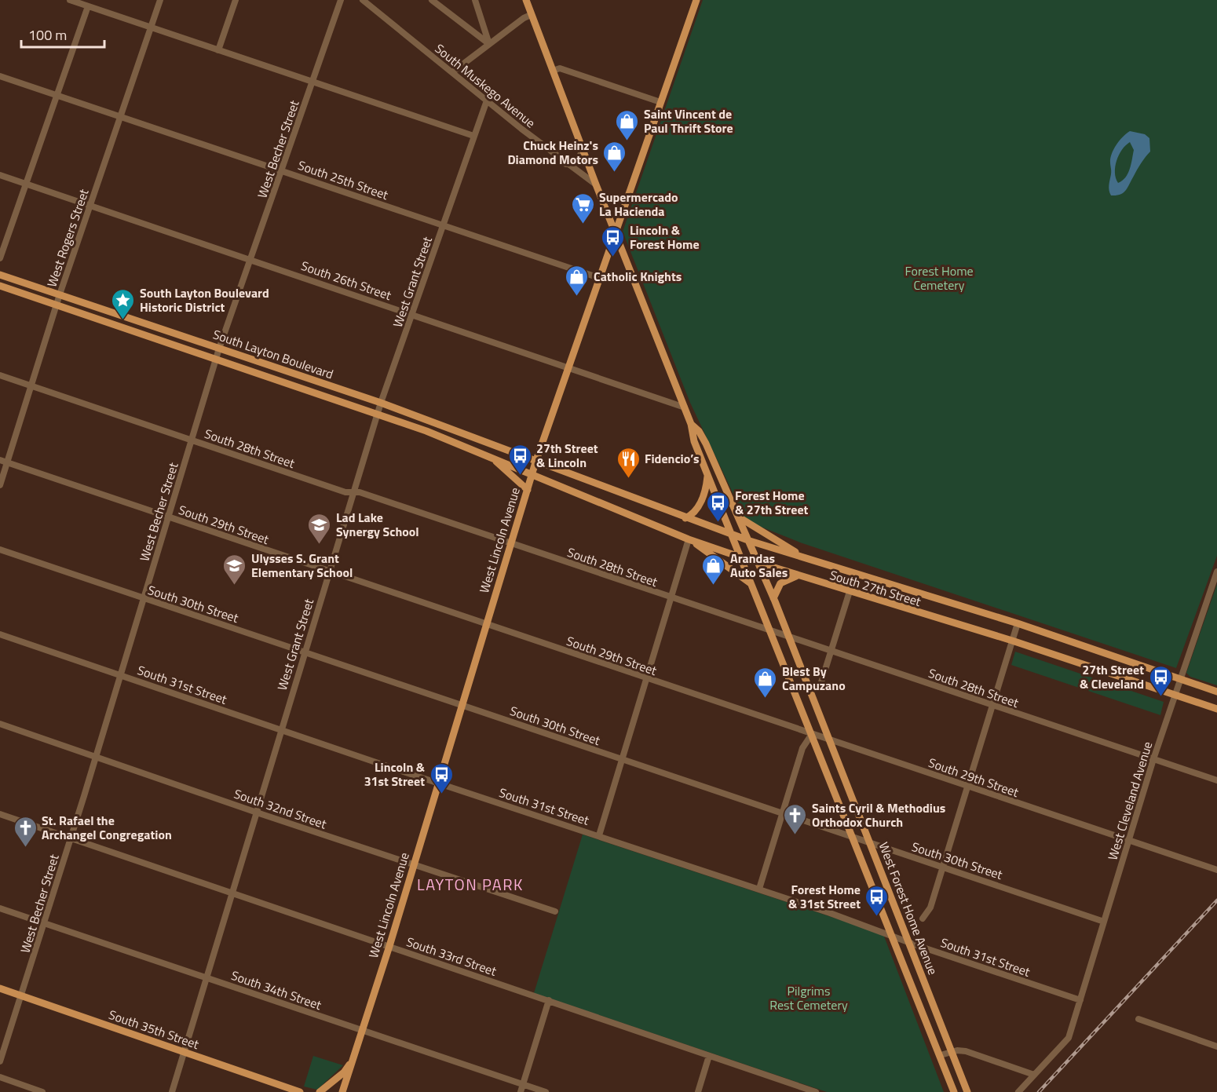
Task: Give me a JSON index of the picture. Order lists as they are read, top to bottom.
{
  "streets": {
    "main road": [
      "South Layton Boulevard",
      "West Lincoln Avenue",
      "South 27th Street",
      "West Forest Home Avenue",
      "South 35th Street"
    ],
    "street": [
      "South Muskego Avenue",
      "West Becher Street",
      "South 25th Street",
      "West Rogers Street",
      "South 26th Street",
      "West Grant Street",
      "South 28th Street",
      "South 29th Street",
      "South 30th Street",
      "South 31st Street",
      "West Cleveland Avenue",
      "South 32nd Street",
      "South 33rd Street",
      "South 34th Street"
    ]
  },
  "crossings": [
    ["South Muskego Avenue", "West Grant Street"],
    ["South Muskego Avenue", "West Forest Home Avenue"],
    ["West Becher Street", "South 25th Street"],
    ["West Becher Street", "South 26th Street"],
    ["West Becher Street", "South Layton Boulevard"],
    ["West Becher Street", "South 28th Street"],
    ["West Becher Street", "South 29th Street"],
    ["West Becher Street", "South 30th Street"],
    ["West Becher Street", "South 31st Street"],
    ["West Becher Street", "South 32nd Street"],
    ["West Becher Street", "South 33rd Street"],
    ["West Becher Street", "South 34th Street"],
    ["West Becher Street", "South 35th Street"],
    ["South 25th Street", "West Rogers Street"],
    ["South 25th Street", "West Grant Street"],
    ["South 25th Street", "West Lincoln Avenue"],
    ["West Rogers Street", "South 26th Street"],
    ["West Rogers Street", "South Layton Boulevard"],
    ["West Rogers Street", "South 28th Street"],
    ["West Rogers Street", "South 29th Street"],
    ["South 26th Street", "West Grant Street"],
    ["South 26th Street", "West Lincoln Avenue"],
    ["South 26th Street", "West Forest Home Avenue"],
    ["West Grant Street", "South Layton Boulevard"],
    ["West Grant Street", "South 28th Street"],
    ["West Grant Street", "South 29th Street"],
    ["West Grant Street", "South 30th Street"],
    ["West Grant Street", "South 31st Street"],
    ["West Grant Street", "South 32nd Street"],
    ["West Grant Street", "South 33rd Street"],
    ["West Grant Street", "South 34th Street"],
    ["West Grant Street", "South 35th Street"],
    ["South Layton Boulevard", "West Lincoln Avenue"],
    ["South Layton Boulevard", "South 27th Street"],
    ["South 28th Street", "West Lincoln Avenue"],
    ["South 28th Street", "West Cleveland Avenue"],
    ["South 28th Street", "West Forest Home Avenue"],
    ["South 29th Street", "West Lincoln Avenue"],
    ["South 29th Street", "West Cleveland Avenue"],
    ["South 29th Street", "West Forest Home Avenue"],
    ["West Lincoln Avenue", "South 27th Street"],
    ["West Lincoln Avenue", "South 30th Street"],
    ["West Lincoln Avenue", "South 31st Street"],
    ["West Lincoln Avenue", "South 32nd Street"],
    ["West Lincoln Avenue", "West Forest Home Avenue"],
    ["West Lincoln Avenue", "South 33rd Street"],
    ["West Lincoln Avenue", "South 34th Street"],
    ["South 27th Street", "West Cleveland Avenue"],
    ["South 27th Street", "West Forest Home Avenue"],
    ["South 30th Street", "West Cleveland Avenue"],
    ["South 30th Street", "West Forest Home Avenue"],
    ["South 31st Street", "West Cleveland Avenue"],
    ["South 31st Street", "West Forest Home Avenue"]
  ],
  "districts": ["LAYTON PARK"],
  "parks": ["Forest Home Cemetery", "Pilgrims Rest Cemetery"],
  "places": {
    "shop": [
      "Saint Vincent de Paul Thrift Store",
      "Chuck Heinz's Diamond Motors",
      "Catholic Knights",
      "Arandas Auto Sales",
      "Blest By Campuzano"
    ],
    "supermarket": ["Supermercado La Hacienda"],
    "bus stop": [
      "Lincoln & Forest Home",
      "27th Street & Lincoln",
      "Forest Home & 27th Street",
      "27th Street & Cleveland",
      "Lincoln & 31st Street",
      "Forest Home & 31st Street"
    ],
    "place": ["South Layton Boulevard Historic District"],
    "restaurant": ["Fidencio’s"],
    "school or university": ["Lad Lake Synergy School", "Ulysses S. Grant Elementary School"],
    "church": ["Saints Cyril & Methodius Orthodox Church", "St. Rafael the Archangel Congregation"]
  },
  "scale_bar": "100 m"
}
